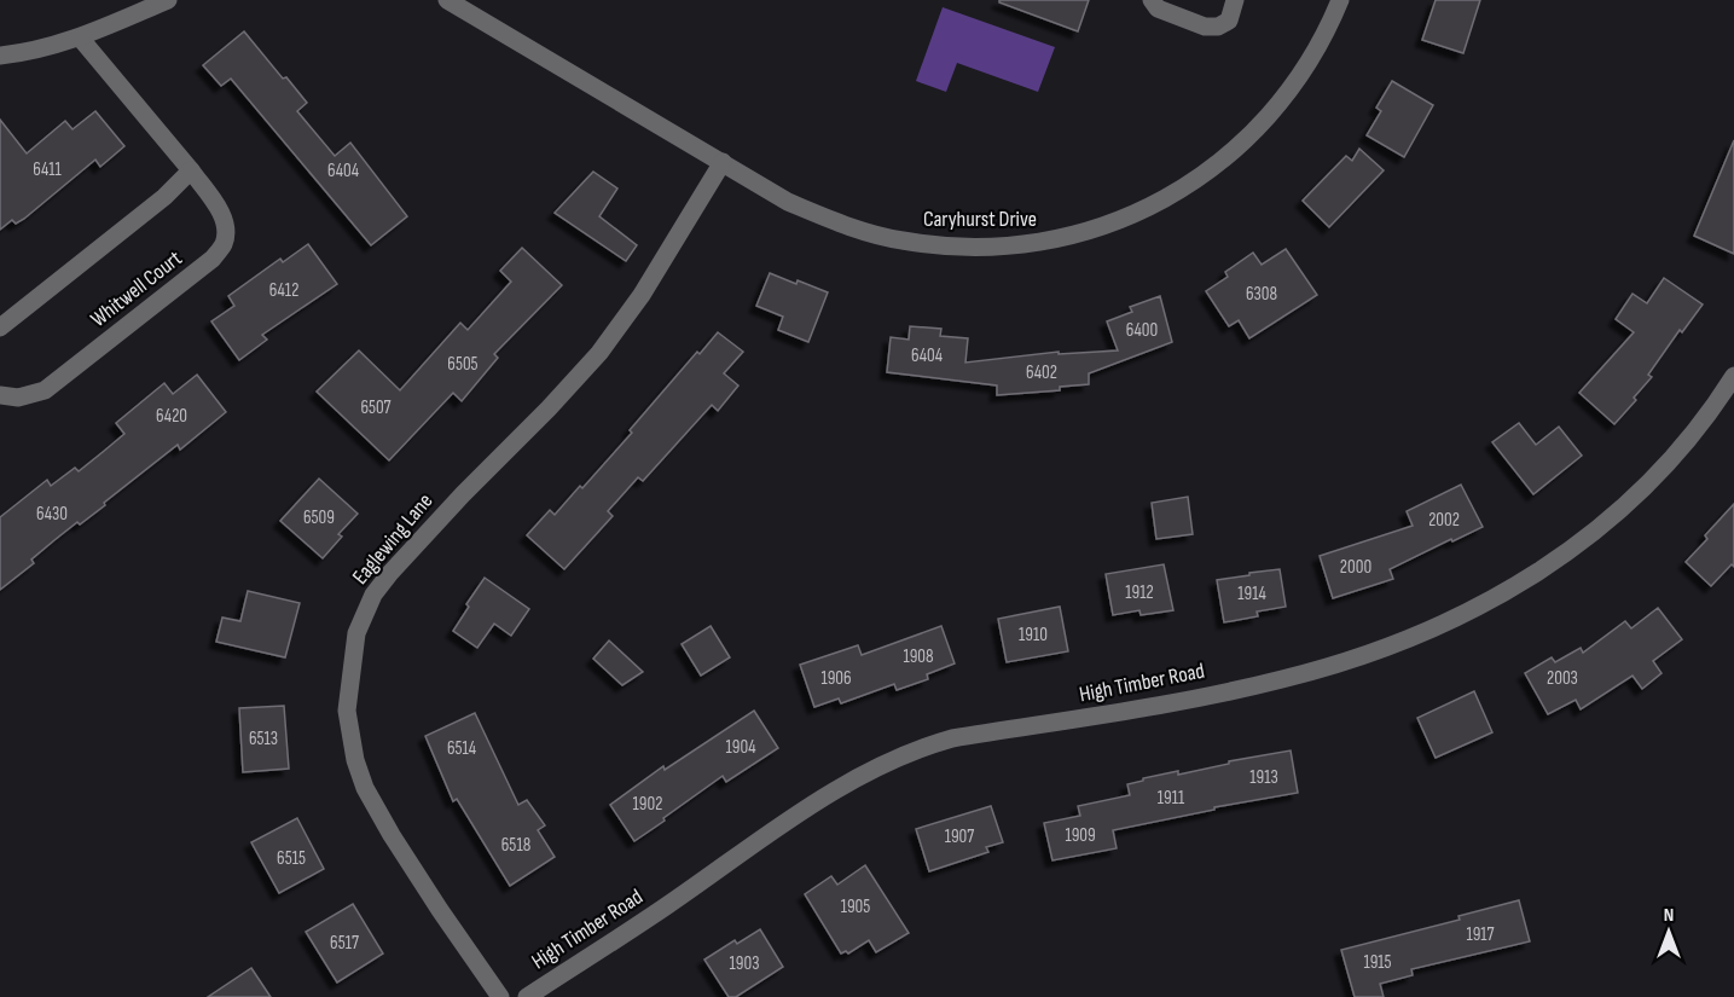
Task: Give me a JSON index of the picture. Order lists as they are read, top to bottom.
{
  "streets": {
    "street": [
      "Caryhurst Drive",
      "Whitwell Court",
      "Eaglewing Lane",
      "High Timber Road"
    ]
  },
  "crossings": [
    ["Caryhurst Drive", "Eaglewing Lane"]
  ],
  "house_numbers": [
    "6411",
    "6404",
    "6412",
    "6308",
    "6400",
    "6404",
    "6505",
    "6402",
    "6507",
    "6420",
    "6430",
    "6509",
    "2002",
    "2000",
    "1912",
    "1914",
    "1910",
    "1908",
    "1906",
    "2003",
    "6513",
    "1904",
    "6514",
    "1913",
    "1911",
    "1902",
    "1909",
    "1907",
    "6518",
    "6515",
    "1905",
    "1917",
    "6517",
    "1915",
    "1903"
  ],
  "north": "top"
}
